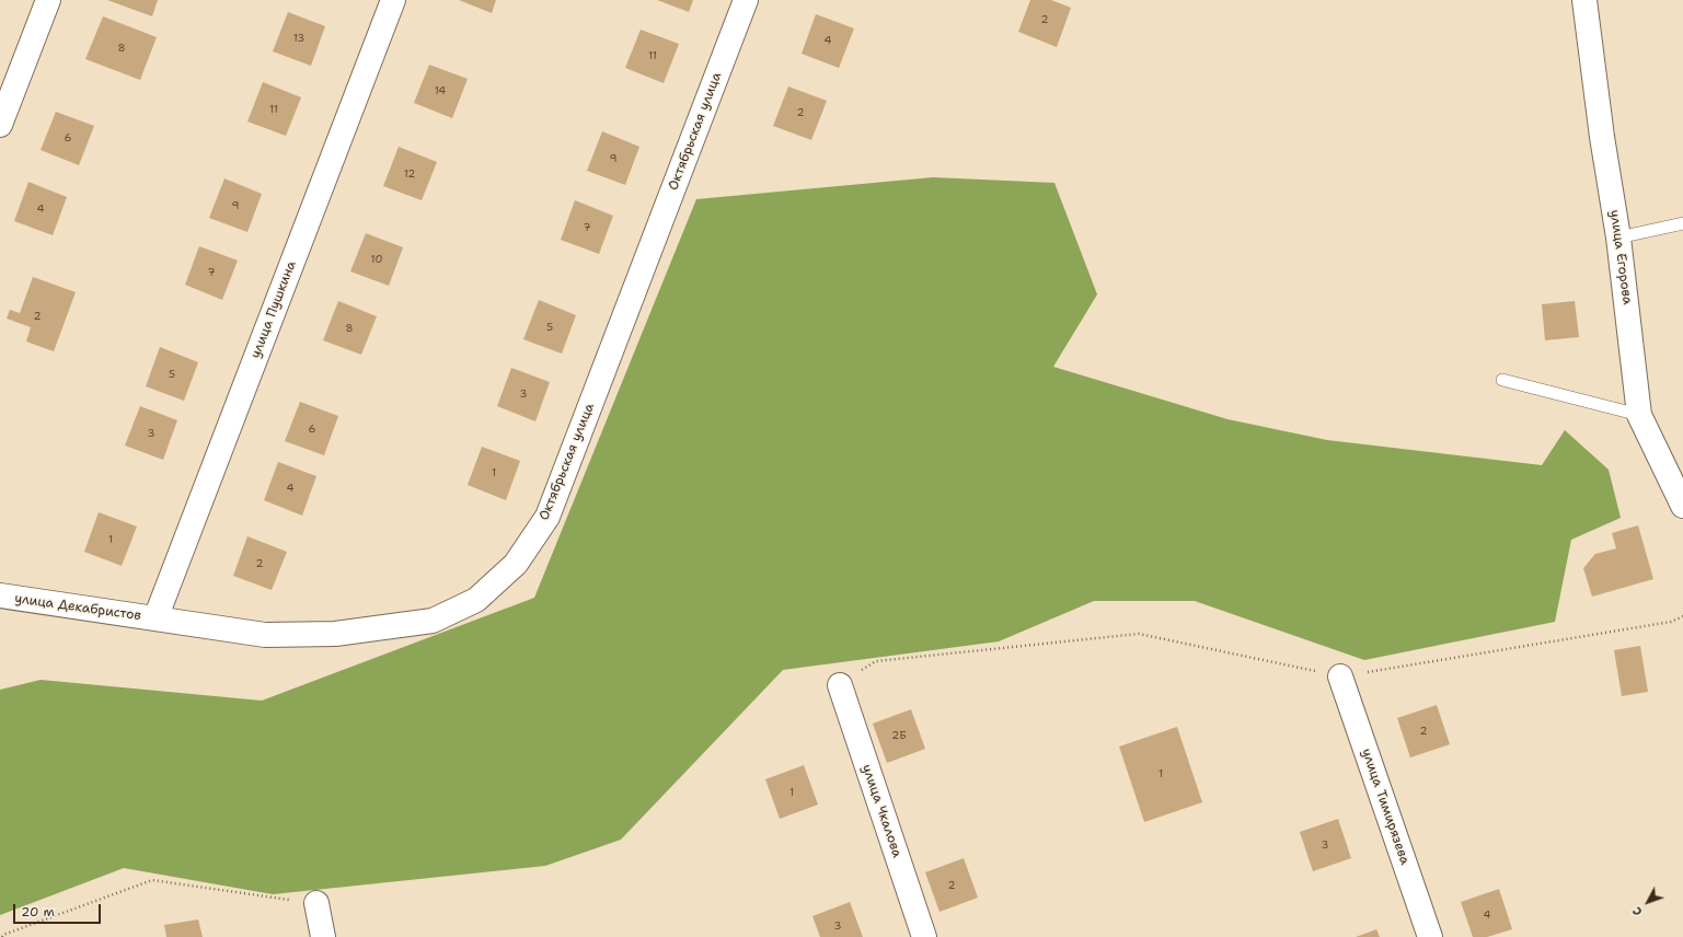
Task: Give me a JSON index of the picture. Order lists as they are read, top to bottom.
{
  "streets": {
    "street": [
      "Октябрьская улица",
      "улица Егорова",
      "улица Пушкина",
      "улица Декабристов",
      "улица Тимирязева",
      "улица Чкалова"
    ]
  },
  "crossings": [
    ["Октябрьская улица", "улица Пушкина"],
    ["Октябрьская улица", "улица Декабристов"],
    ["улица Пушкина", "улица Декабристов"]
  ],
  "house_numbers": [
    "2",
    "13",
    "4",
    "8",
    "11",
    "14",
    "11",
    "2",
    "6",
    "9",
    "12",
    "9",
    "4",
    "7",
    "10",
    "7",
    "2",
    "5",
    "8",
    "5",
    "3",
    "6",
    "3",
    "1",
    "4",
    "1",
    "2",
    "2",
    "2Б",
    "1",
    "1",
    "3",
    "2",
    "4",
    "3"
  ],
  "scale_bar": "20 m",
  "north": "bottom left"
}
